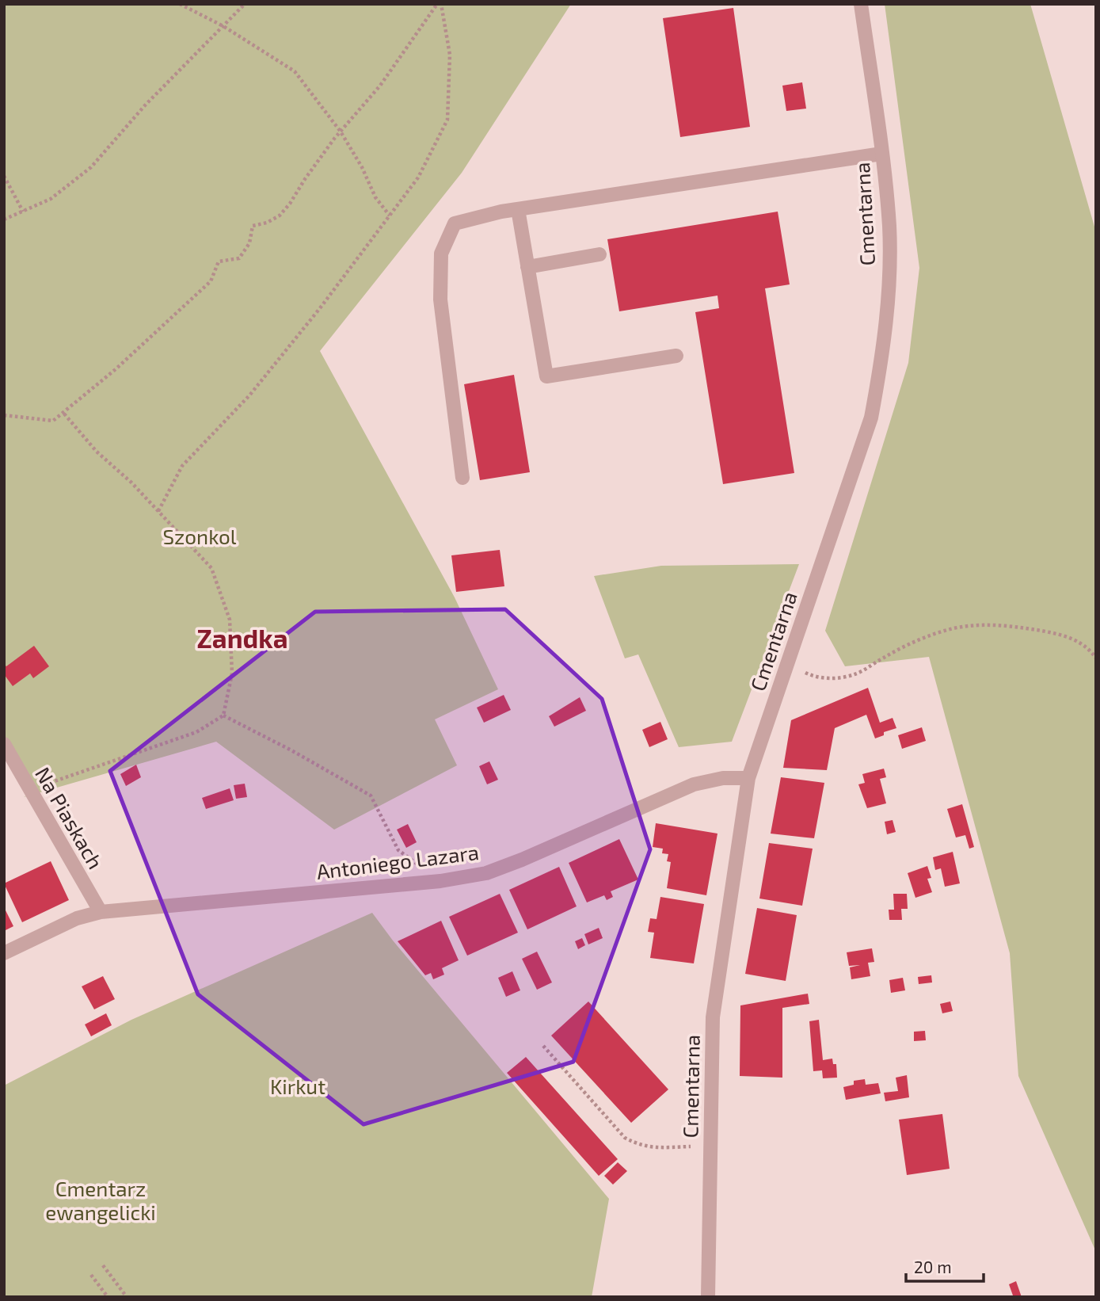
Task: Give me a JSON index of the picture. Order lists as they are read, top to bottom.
{
  "streets": {
    "street": ["Cmentarna", "Na Piaskach", "Antoniego Lazara"]
  },
  "crossings": [
    ["Cmentarna", "Antoniego Lazara"],
    ["Na Piaskach", "Antoniego Lazara"]
  ],
  "districts": ["Zandka"],
  "parks": ["Szonkol", "Kirkut", "Cmentarz ewangelicki"],
  "scale_bar": "20 m"
}
